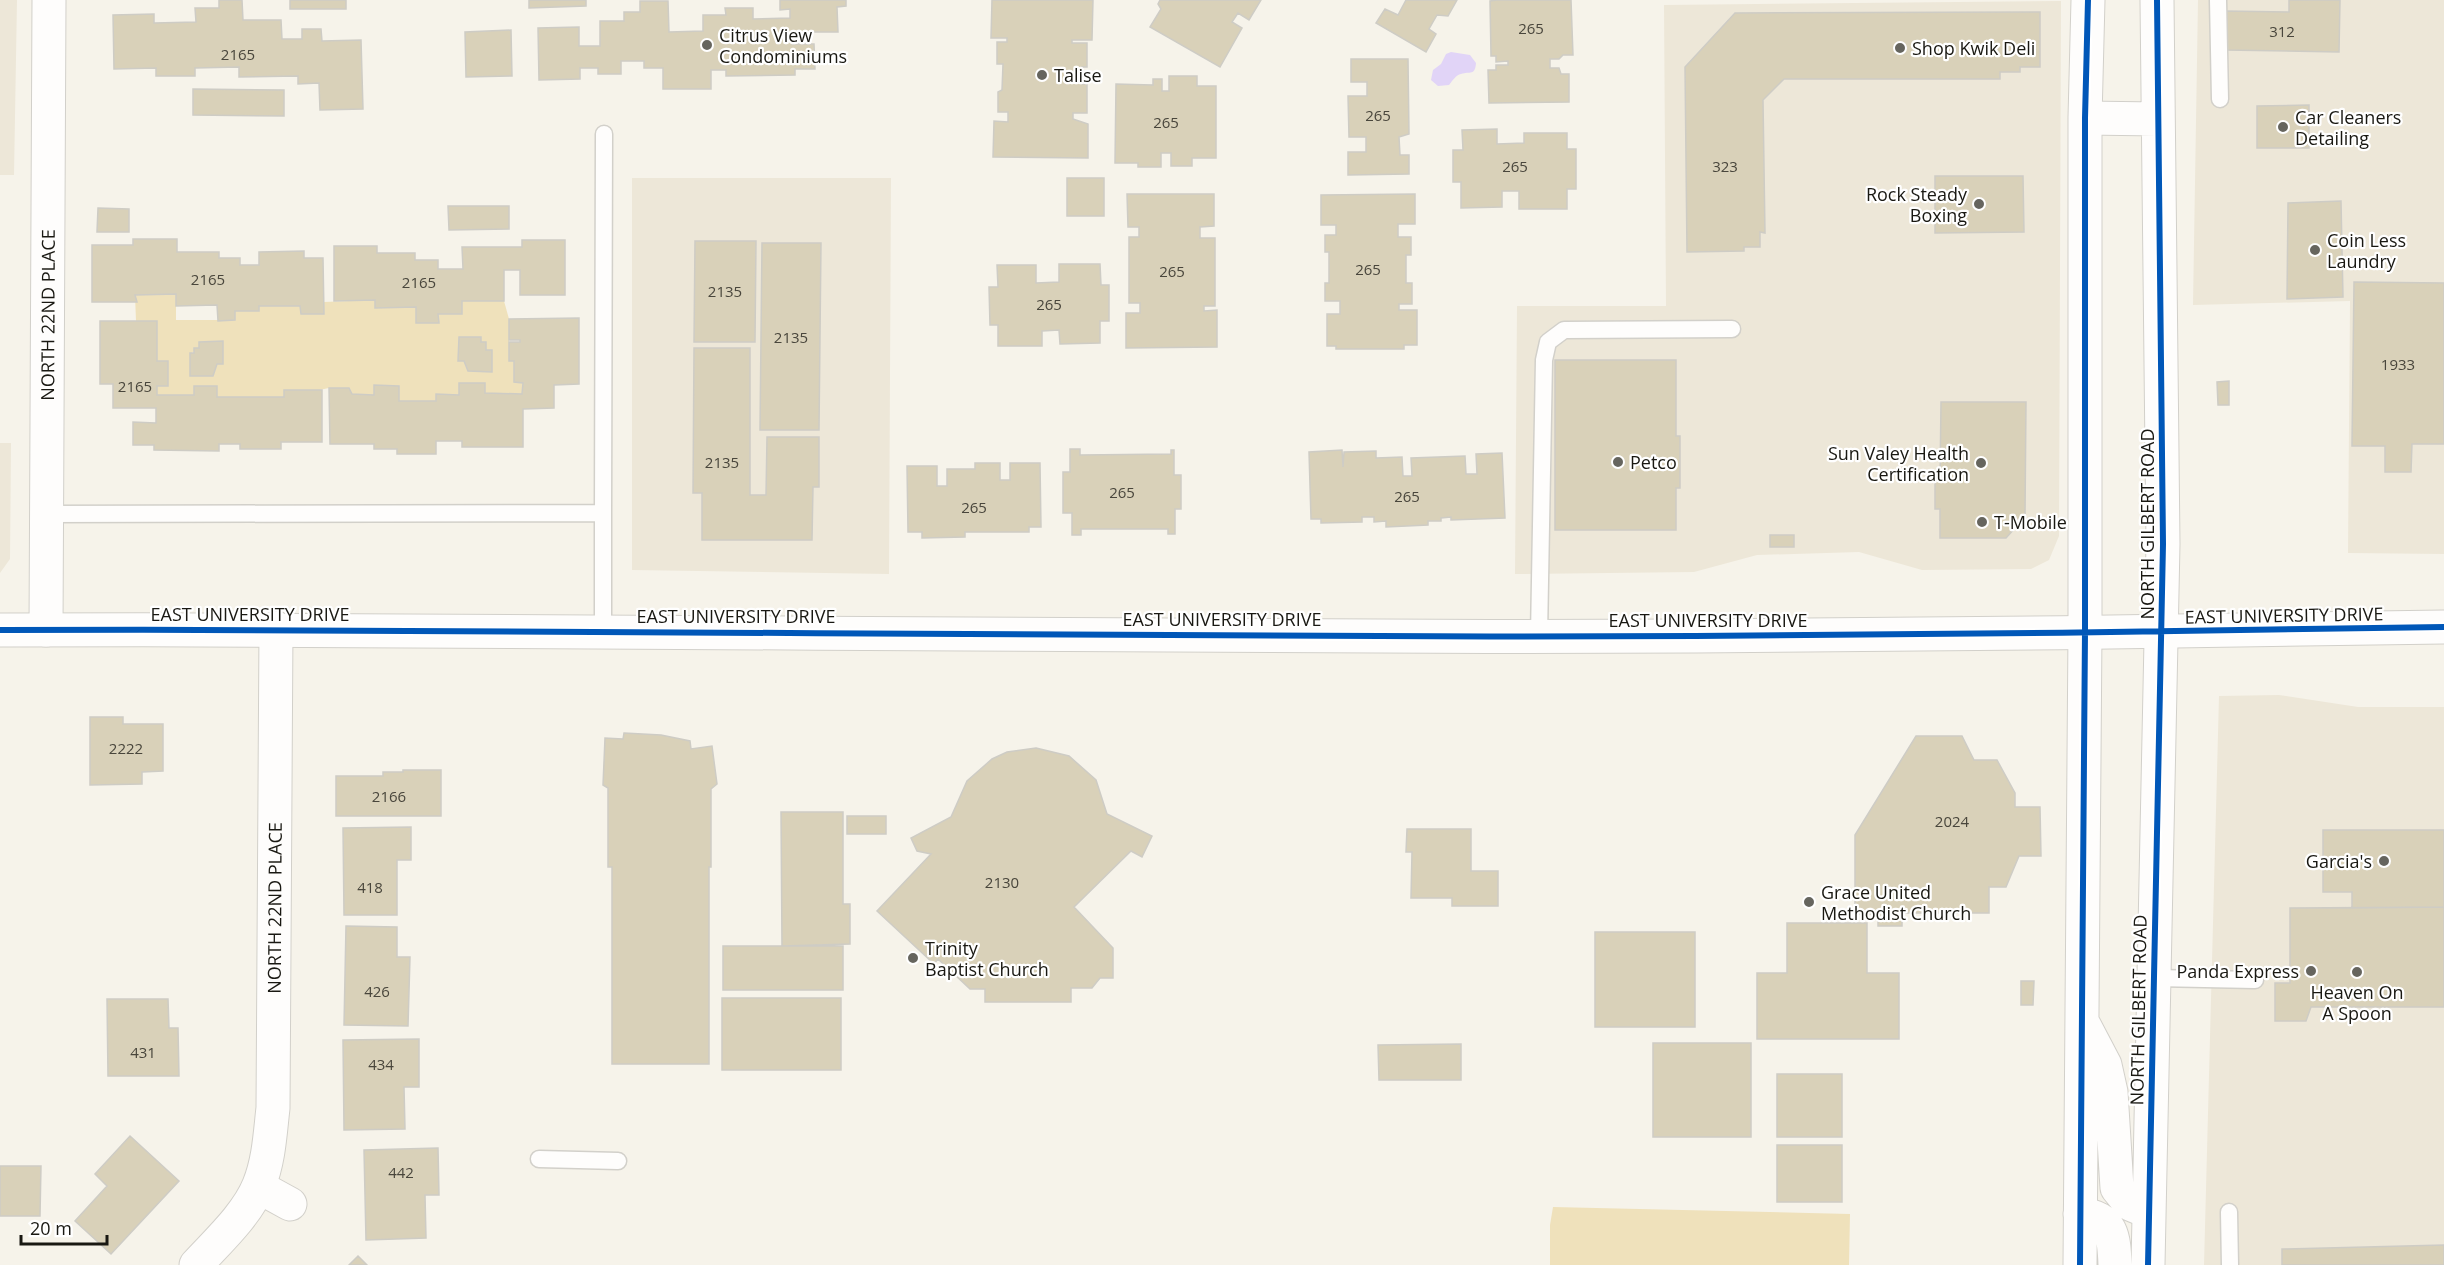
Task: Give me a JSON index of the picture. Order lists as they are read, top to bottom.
{
  "streets": {
    "main road": ["NORTH 22ND PLACE", "NORTH GILBERT ROAD", "EAST UNIVERSITY DRIVE"]
  },
  "crossings": [
    ["NORTH 22ND PLACE", "EAST UNIVERSITY DRIVE"],
    ["NORTH GILBERT ROAD", "EAST UNIVERSITY DRIVE"]
  ],
  "places": [
    "Citrus View Condominiums",
    "Shop Kwik Deli",
    "Talise",
    "Car Cleaners Detailing",
    "Rock Steady Boxing",
    "Coin Less Laundry",
    "Petco",
    "Sun Valey Health Certification",
    "T-Mobile",
    "Garcia's",
    "Grace United Methodist Church",
    "Trinity Baptist Church",
    "Panda Express",
    "Heaven On A Spoon"
  ],
  "house_numbers": [
    "265",
    "312",
    "2165",
    "265",
    "265",
    "265",
    "323",
    "265",
    "265",
    "2165",
    "2165",
    "2135",
    "265",
    "2135",
    "1933",
    "2165",
    "2135",
    "265",
    "265",
    "265",
    "2222",
    "2166",
    "2024",
    "2130",
    "418",
    "426",
    "431",
    "434",
    "442"
  ],
  "scale_bar": "20 m"
}
